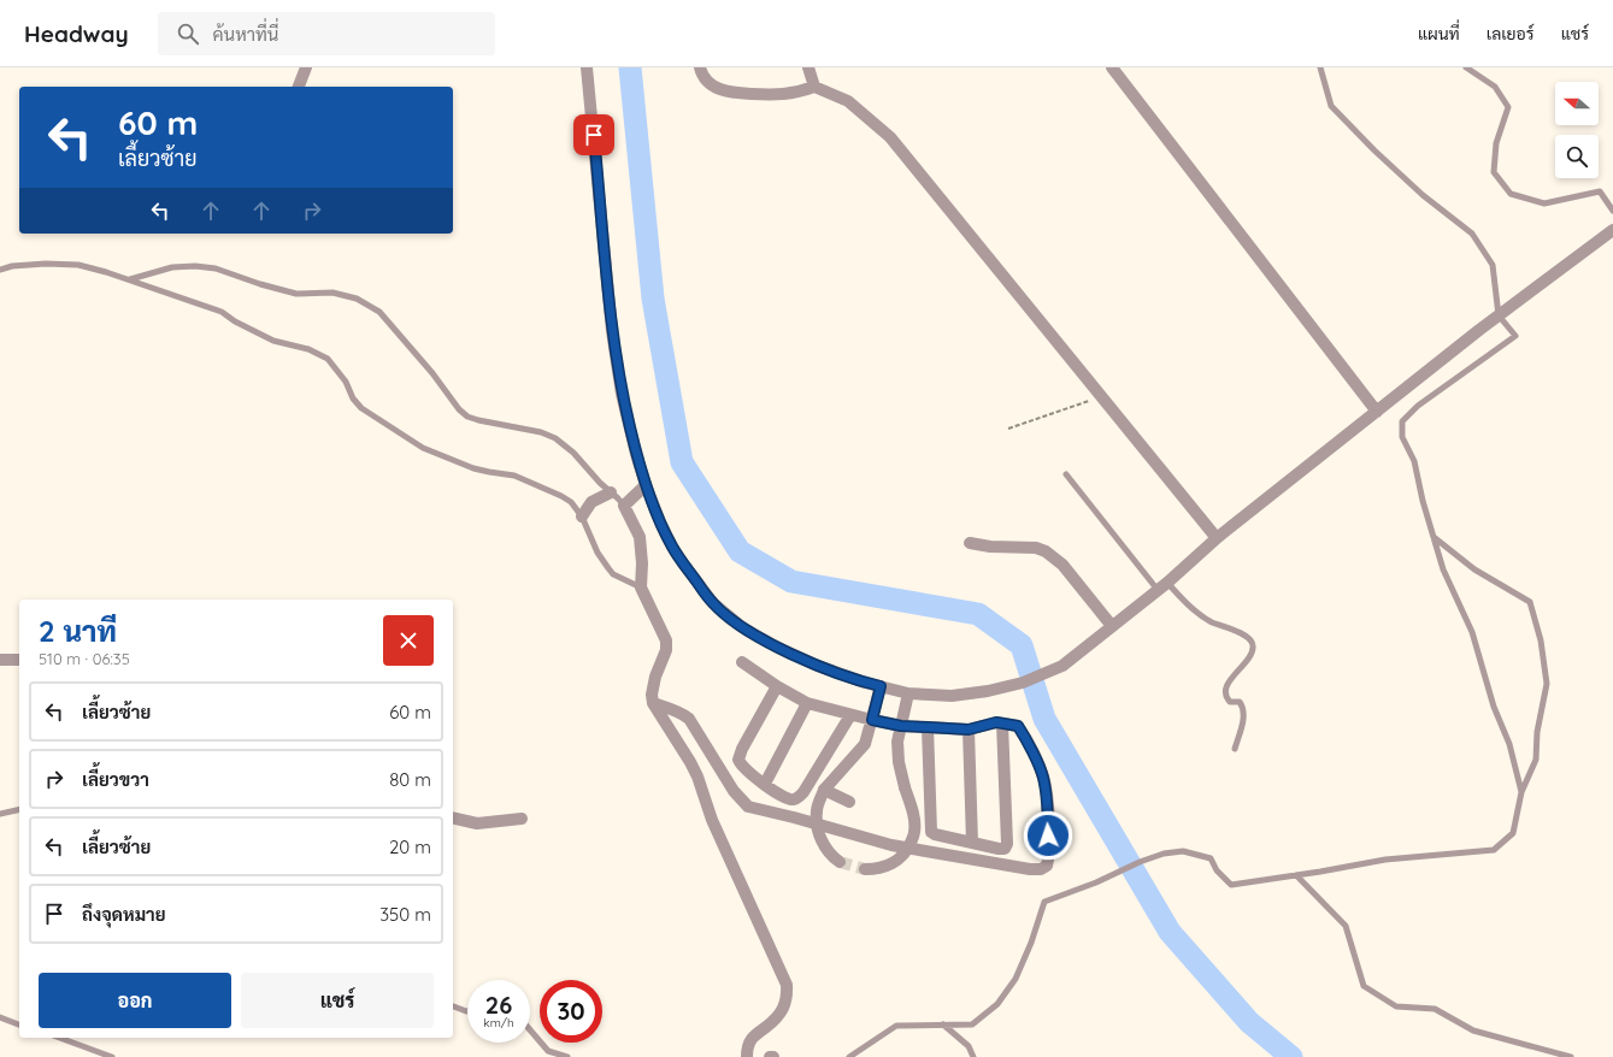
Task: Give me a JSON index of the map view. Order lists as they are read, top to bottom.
{
  "north": "left",
  "page": {
    "header": "Headway",
    "search": "ค้นหาที่นี่",
    "nav": ["แผนที่", "เลเยอร์", "แชร์"],
    "turn": ["60 m", "เลี้ยวซ้าย"],
    "heading": ["2 นาที", "510 m · 06:35"],
    "list": [
      {
        "name": "เลี้ยวซ้าย",
        "value": "60 m"
      },
      {
        "name": "เลี้ยวขวา",
        "value": "80 m"
      },
      {
        "name": "เลี้ยวซ้าย",
        "value": "20 m"
      },
      {
        "name": "ถึงจุดหมาย",
        "value": "350 m"
      }
    ],
    "buttons": ["ออก", "แชร์"],
    "speed": "26 km/h",
    "limit": "30"
  }
}
